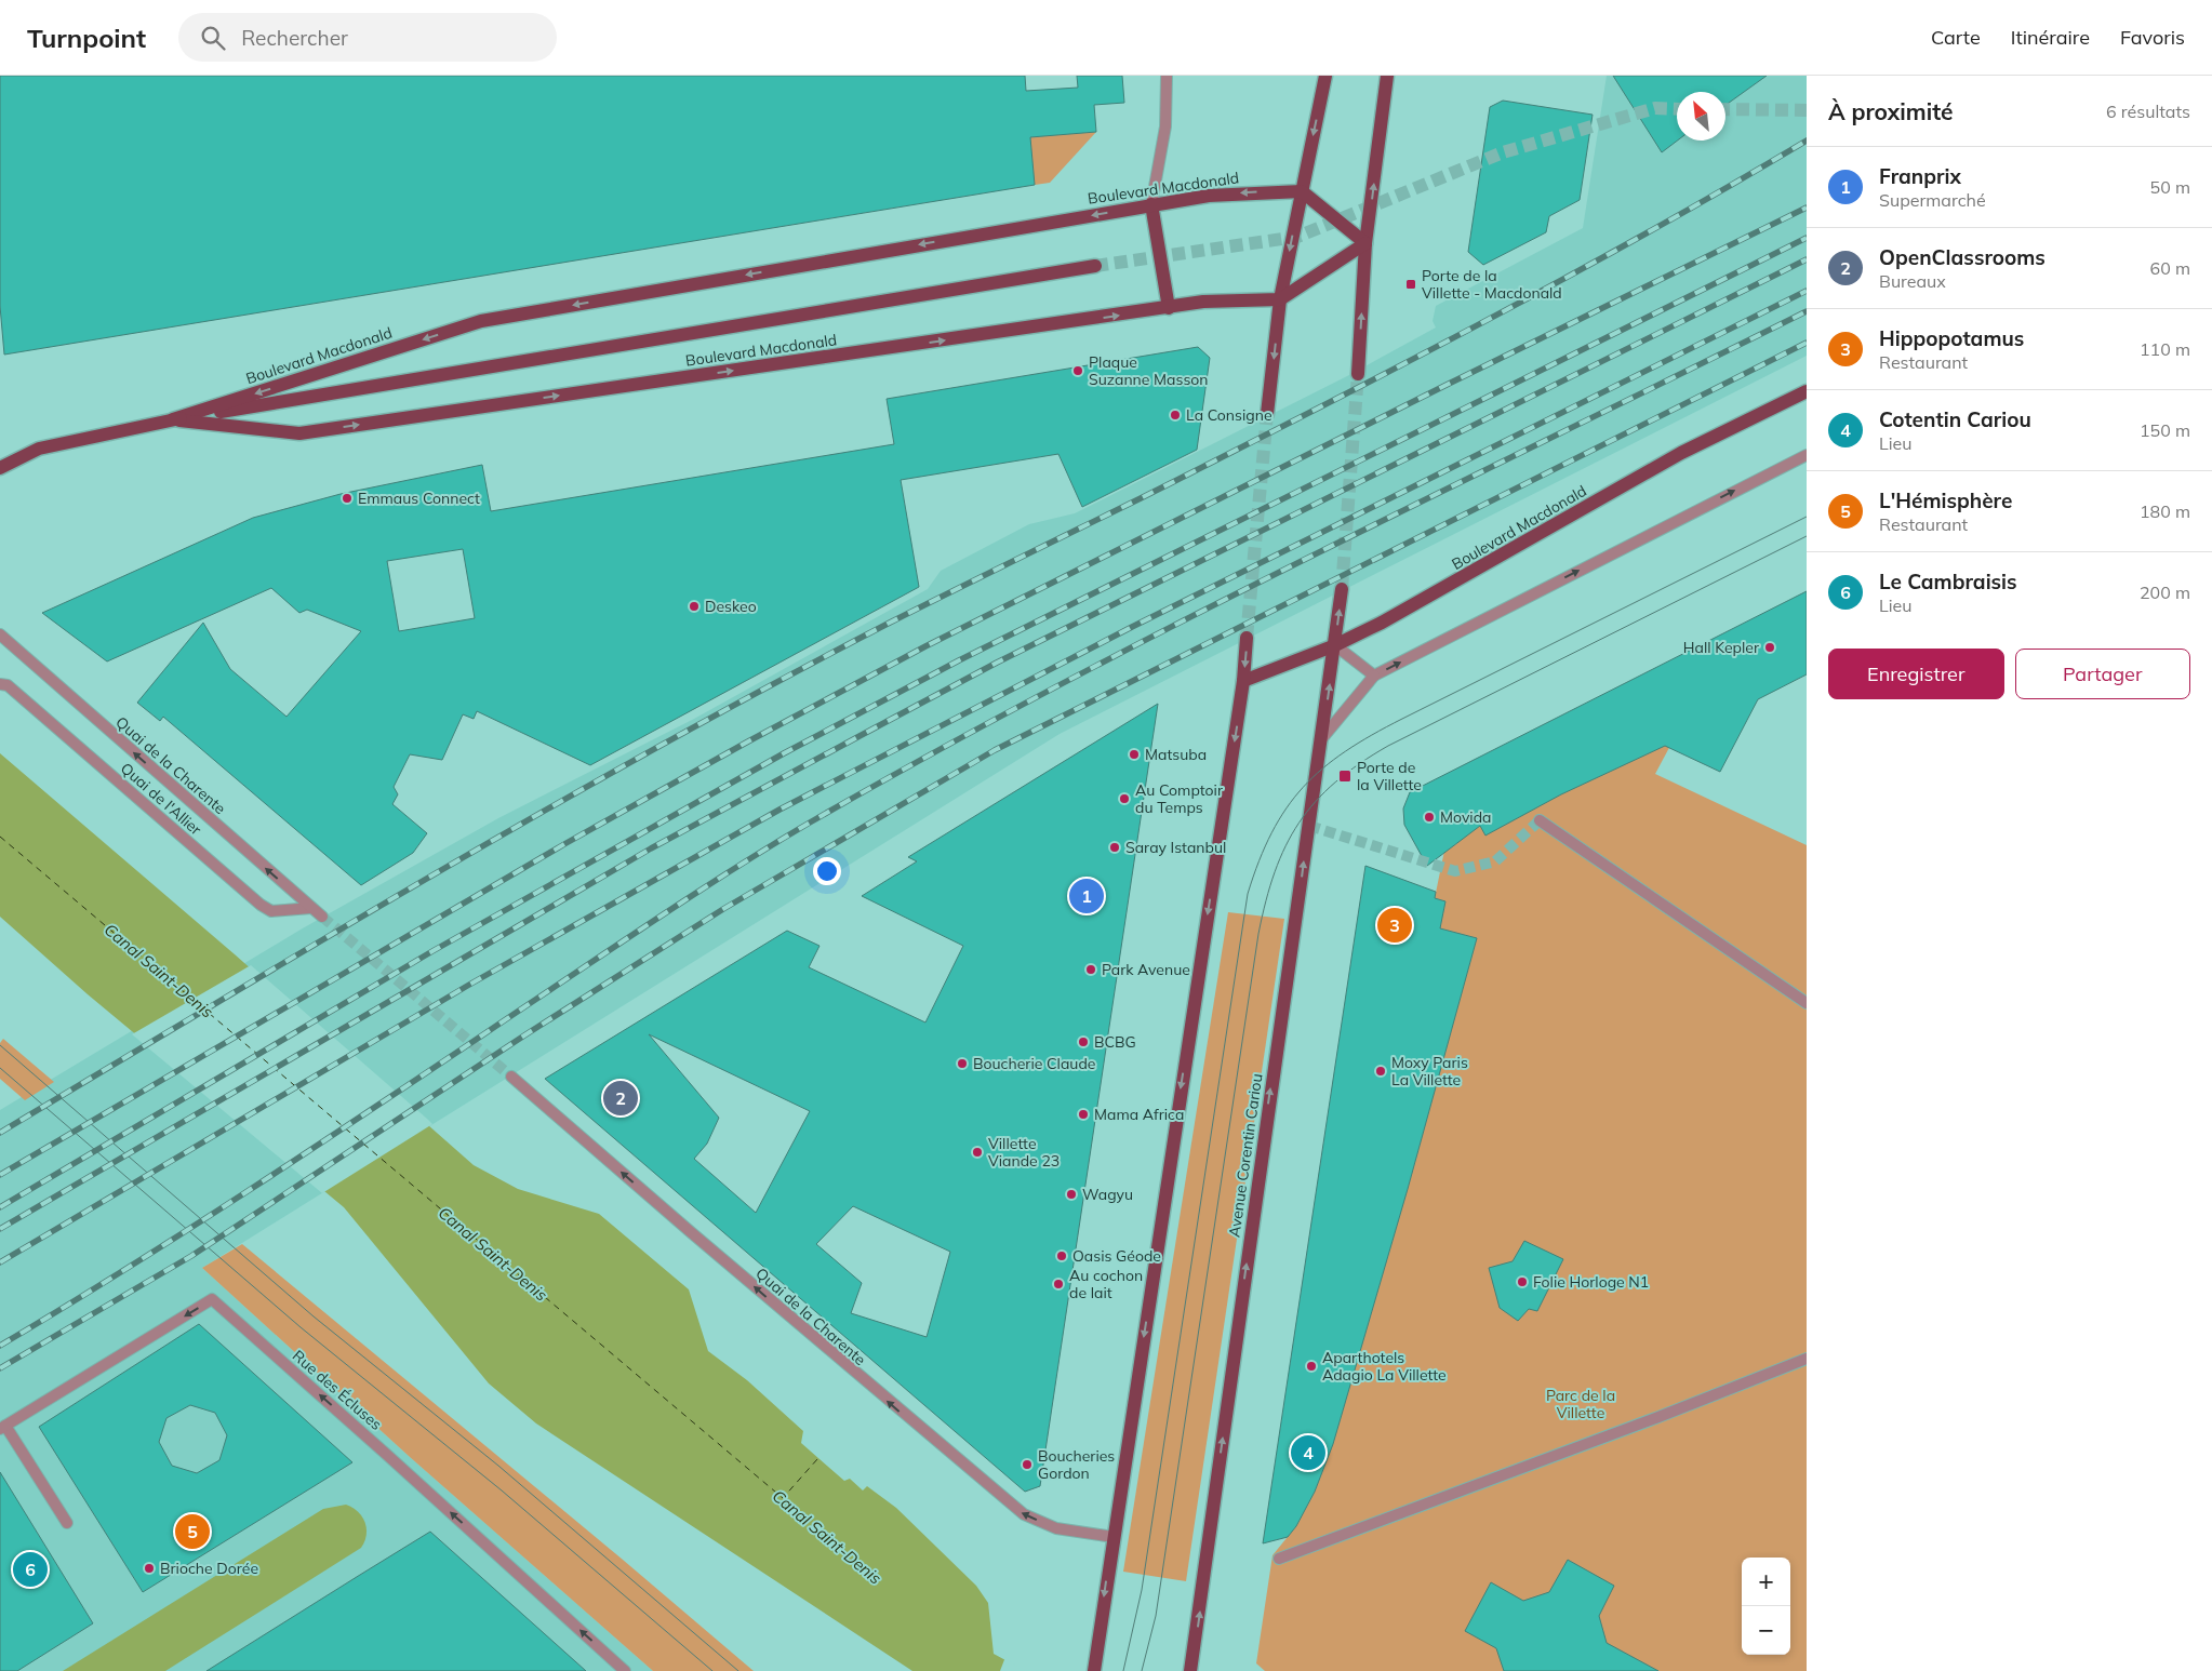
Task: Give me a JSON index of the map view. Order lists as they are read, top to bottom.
{
  "streets": {
    "main road": ["Boulevard Macdonald", "Avenue Corentin Cariou"],
    "street": ["Quai de la Charente", "Quai de l'Allier", "Rue des Écluses"]
  },
  "crossings": [
    ["Boulevard Macdonald", "Avenue Corentin Cariou"],
    ["Quai de la Charente", "Quai de l'Allier"]
  ],
  "one_way": ["Quai de la Charente", "Rue des Écluses"],
  "water": ["Canal Saint-Denis"],
  "parks": ["Parc de la Villette"],
  "places": {
    "transit": ["Porte de la Villette - Macdonald", "Porte de la Villette"],
    "other": [
      "Plaque Suzanne Masson",
      "La Consigne",
      "Emmaus Connect",
      "Deskeo",
      "Hall Kepler",
      "Matsuba",
      "Au Comptoir du Temps",
      "Movida",
      "Saray Istanbul",
      "Park Avenue",
      "BCBG",
      "Boucherie Claude",
      "Moxy Paris La Villette",
      "Mama Africa",
      "Villette Viande 23",
      "Wagyu",
      "Oasis Géode",
      "Folie Horloge N1",
      "Au cochon de lait",
      "Aparthotels Adagio La Villette",
      "Boucheries Gordon",
      "Brioche Dorée"
    ]
  },
  "north": "top left",
  "page": {
    "header": "Turnpoint",
    "search": "Rechercher",
    "nav": ["Carte", "Itinéraire", "Favoris"],
    "heading": ["À proximité", "6 résultats"],
    "list": [
      {
        "mark": "1",
        "name": "Franprix",
        "note": "Supermarché",
        "value": "50 m"
      },
      {
        "mark": "2",
        "name": "OpenClassrooms",
        "note": "Bureaux",
        "value": "60 m"
      },
      {
        "mark": "3",
        "name": "Hippopotamus",
        "note": "Restaurant",
        "value": "110 m"
      },
      {
        "mark": "4",
        "name": "Cotentin Cariou",
        "note": "Lieu",
        "value": "150 m"
      },
      {
        "mark": "5",
        "name": "L'Hémisphère",
        "note": "Restaurant",
        "value": "180 m"
      },
      {
        "mark": "6",
        "name": "Le Cambraisis",
        "note": "Lieu",
        "value": "200 m"
      }
    ],
    "buttons": ["Enregistrer", "Partager"],
    "pins": [
      "1",
      "3",
      "2",
      "4",
      "5",
      "6"
    ],
    "map_buttons": ["+", "−"]
  }
}
